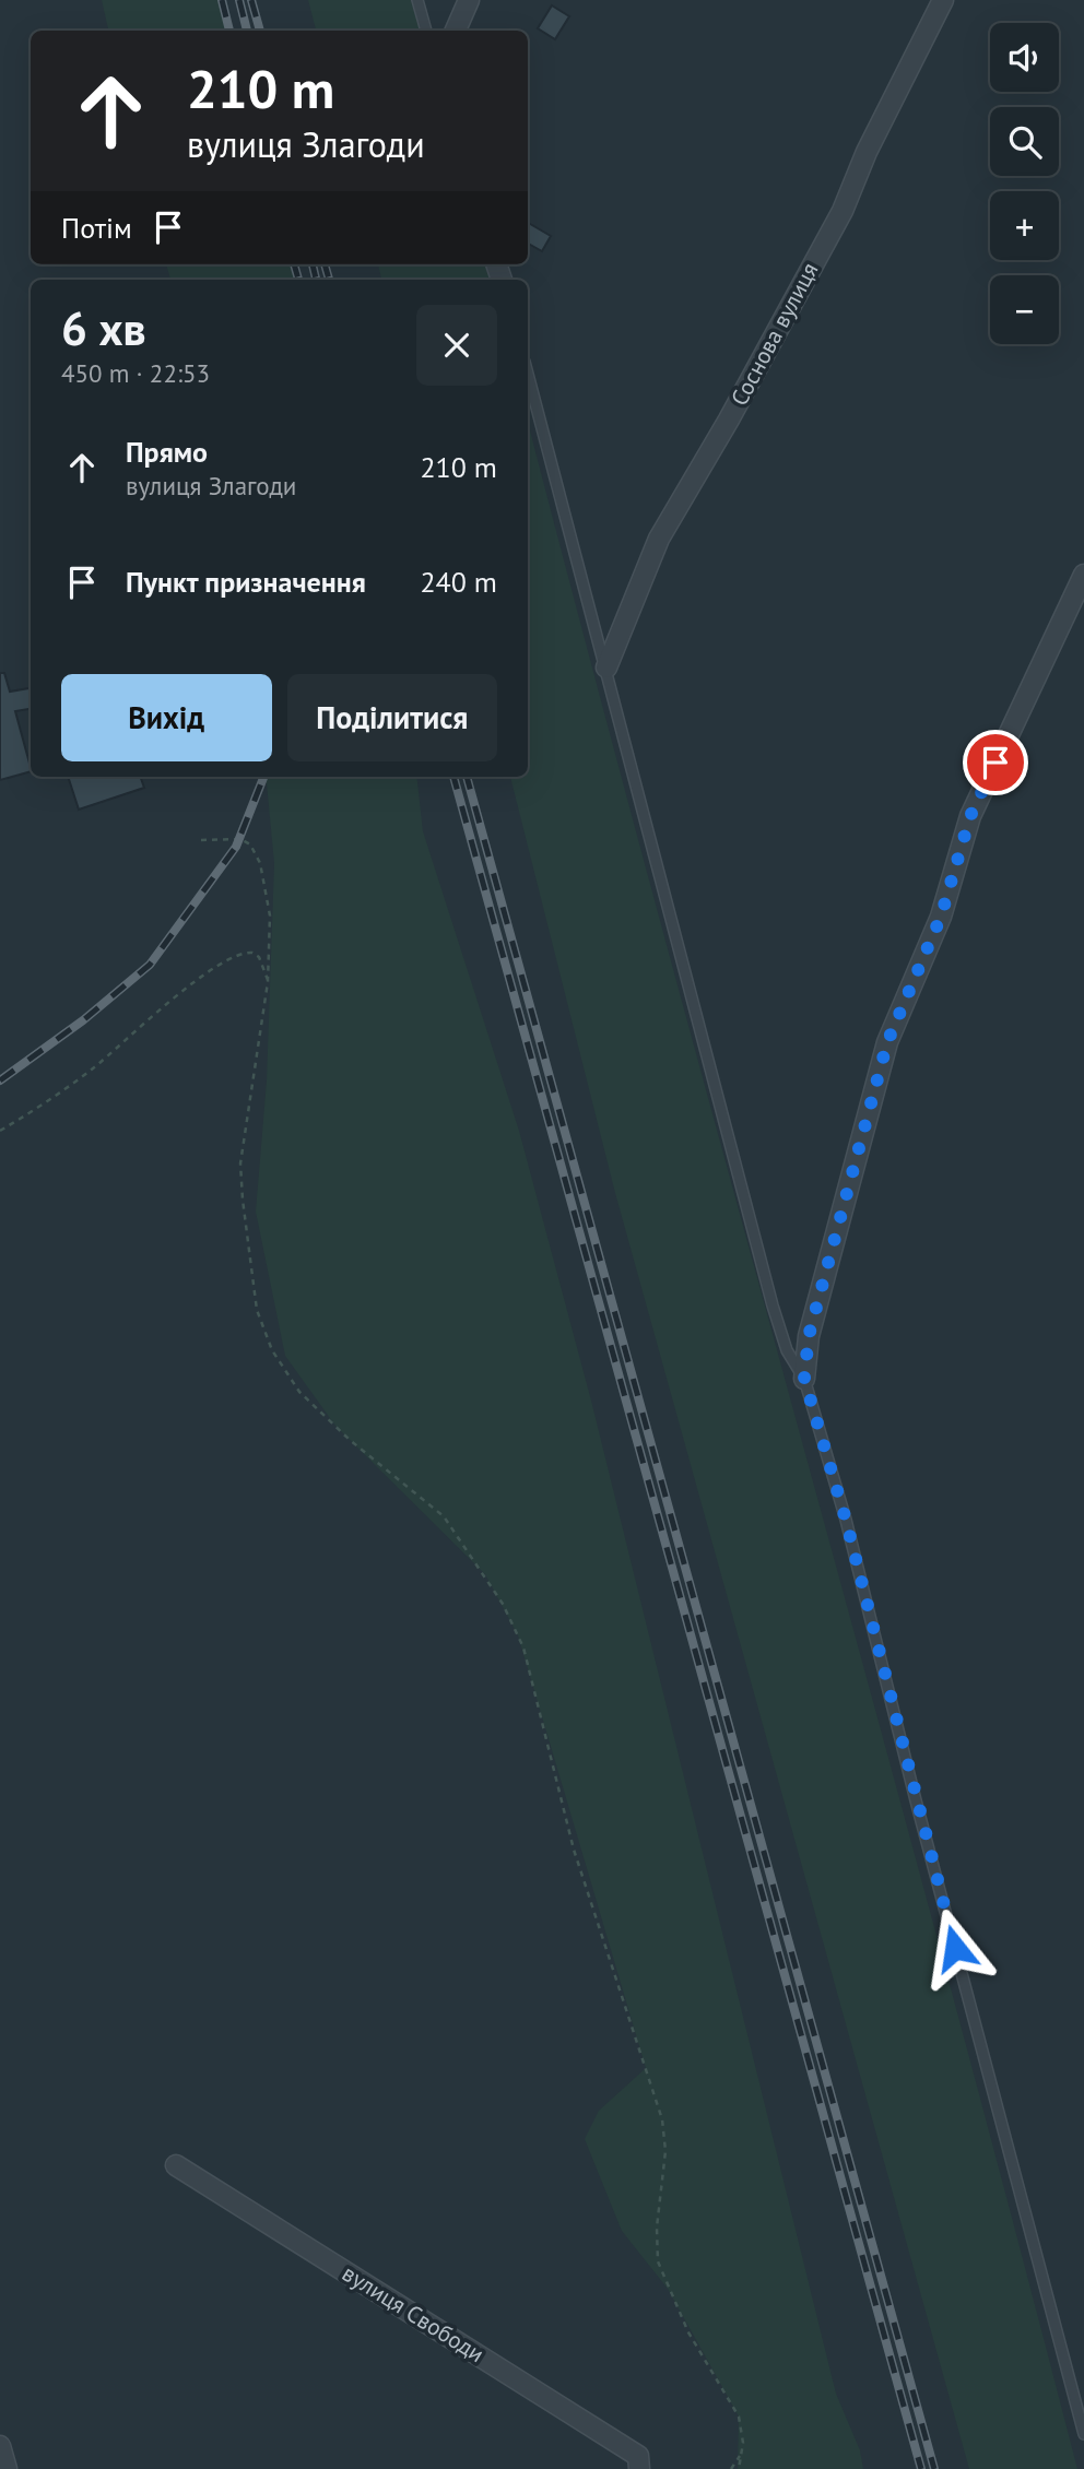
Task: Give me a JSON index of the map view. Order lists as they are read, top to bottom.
{
  "streets": {
    "street": ["Соснова вулиця", "вулиця Свободи"]
  },
  "page": {
    "map_buttons": ["+", "−"],
    "turn": ["210 m", "вулиця Злагоди"],
    "then": "Потім",
    "heading": ["6 хв", "450 m · 22:53"],
    "list": [
      {
        "name": "Прямо",
        "note": "вулиця Злагоди",
        "value": "210 m"
      },
      {
        "name": "Пункт призначення",
        "value": "240 m"
      }
    ],
    "buttons": ["Вихід", "Поділитися"]
  }
}
